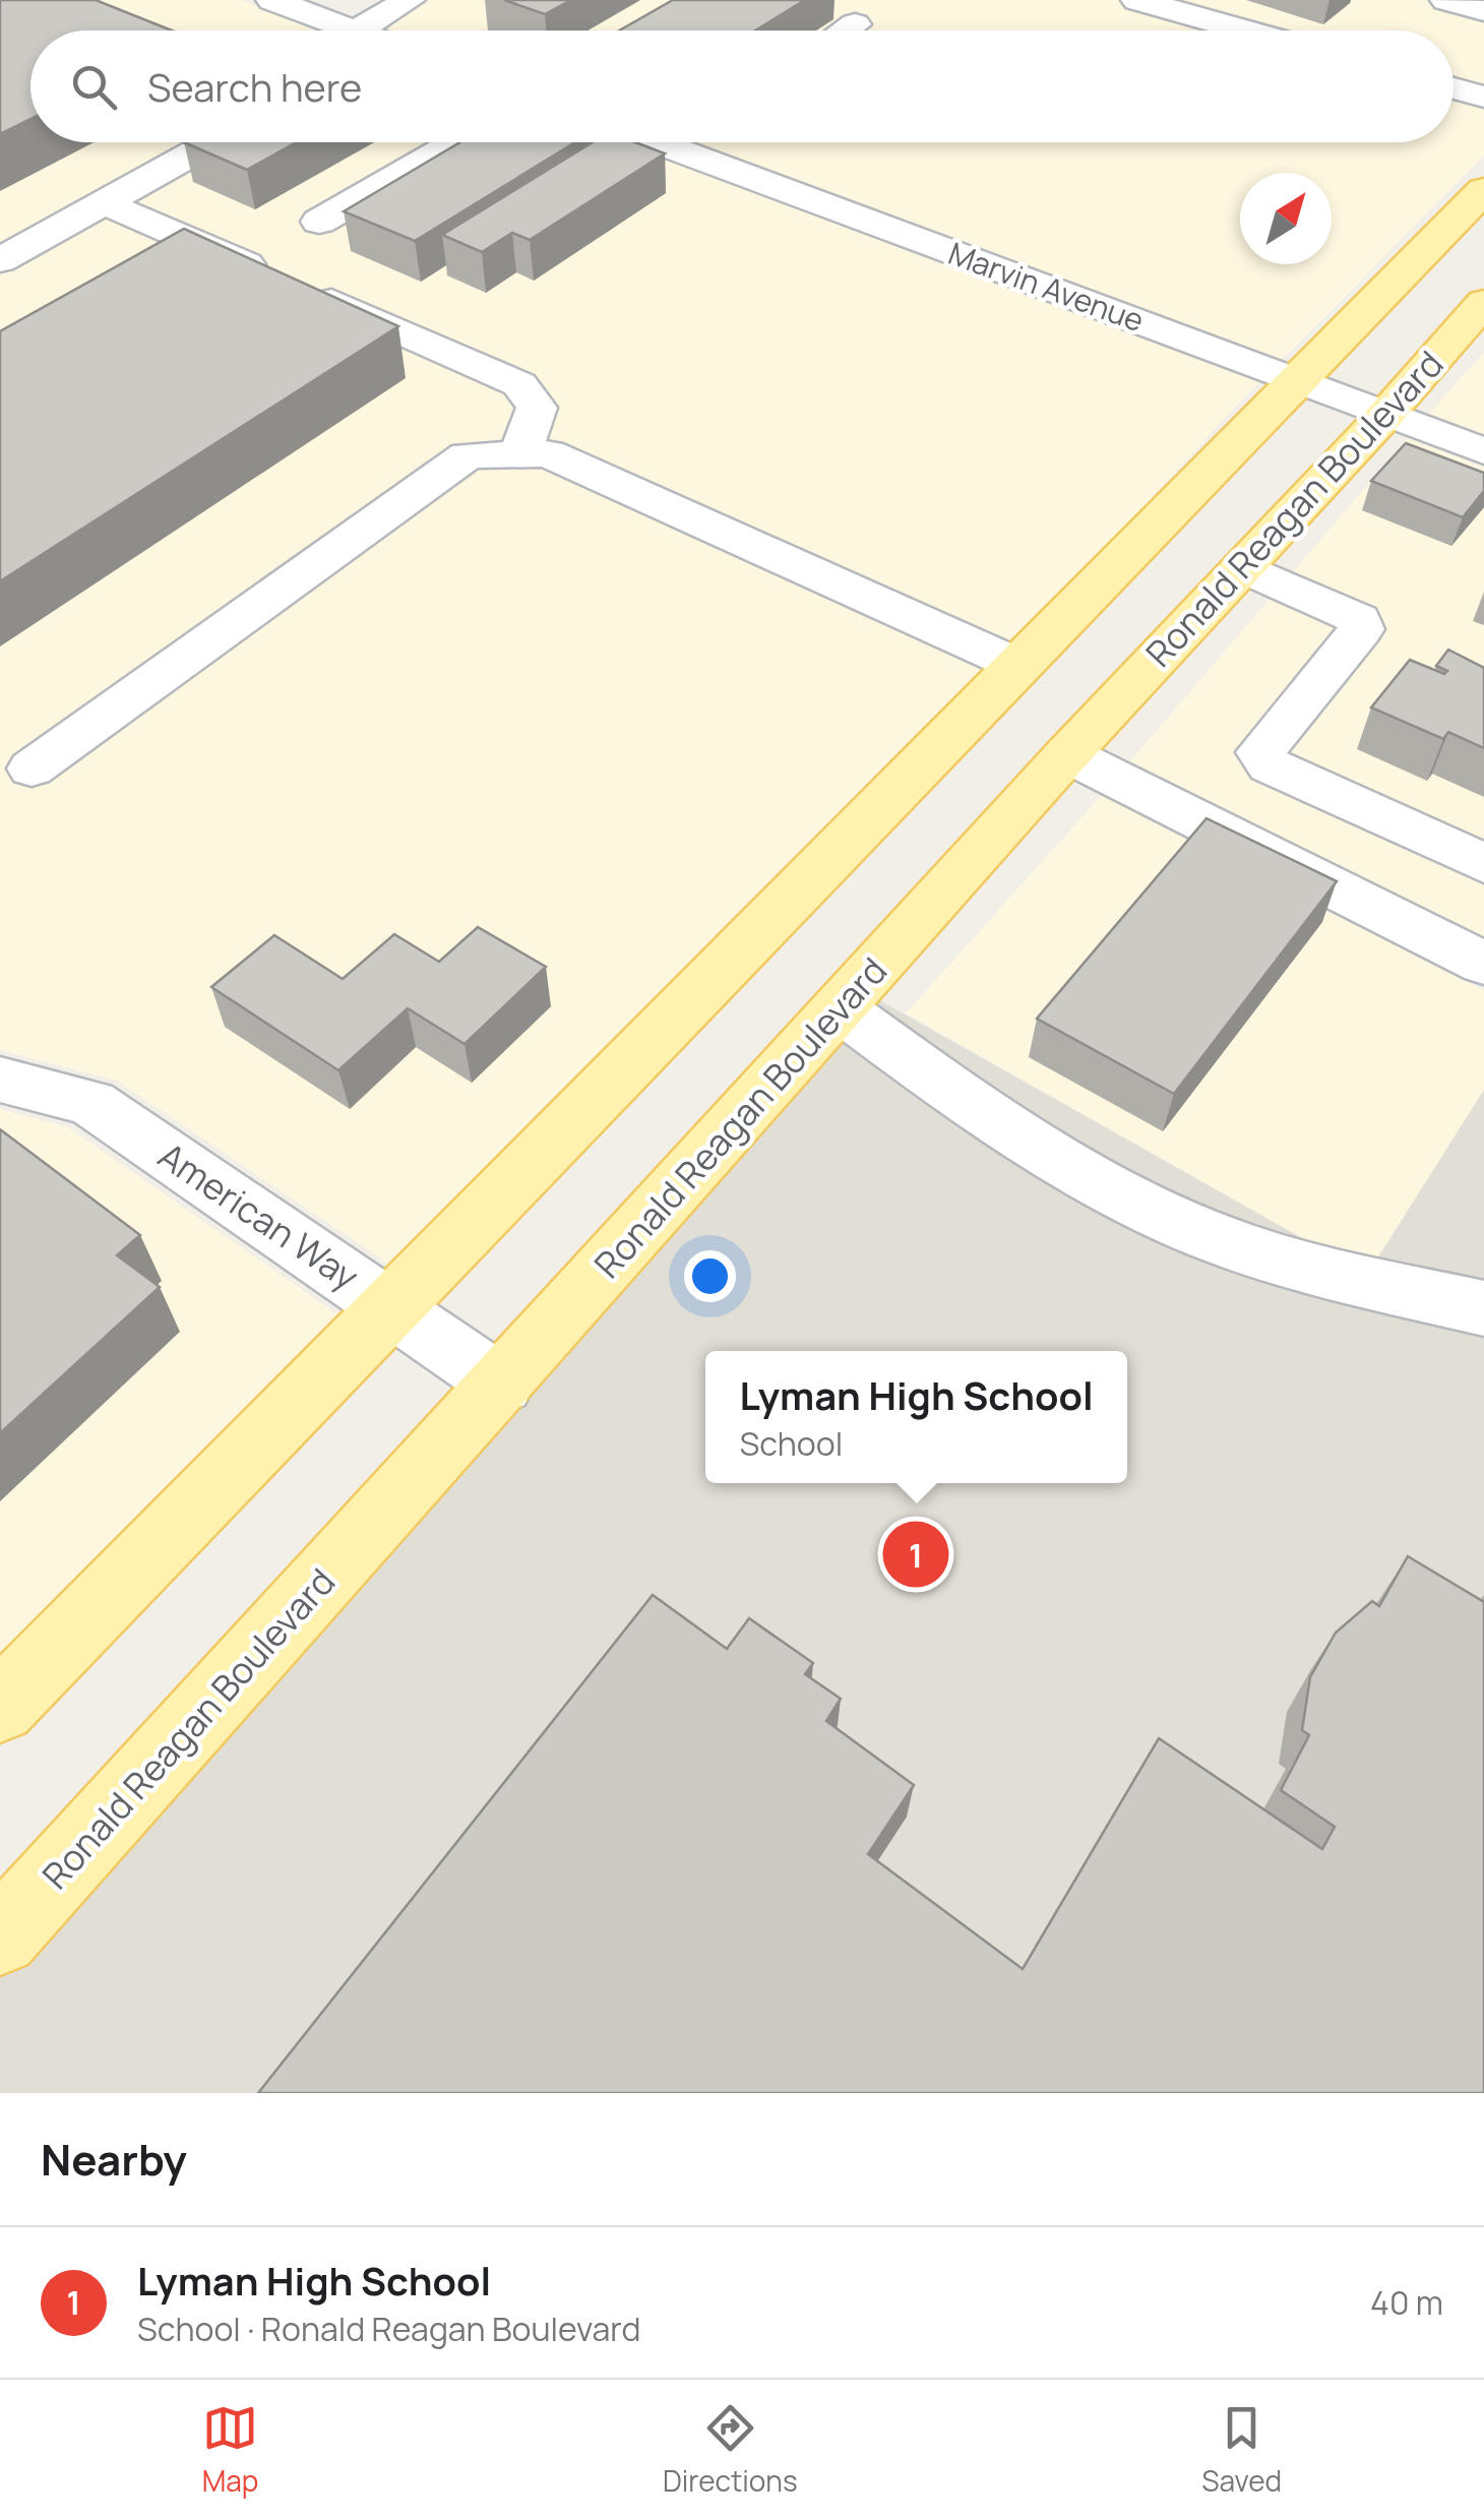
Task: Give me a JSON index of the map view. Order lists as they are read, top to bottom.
{
  "streets": {
    "main road": ["Ronald Reagan Boulevard"],
    "street": ["Marvin Avenue", "American Way"]
  },
  "crossings": [
    ["Marvin Avenue", "Ronald Reagan Boulevard"],
    ["Ronald Reagan Boulevard", "American Way"]
  ],
  "north": "top right",
  "page": {
    "search": "Search here",
    "popup": ["Lyman High School", "School"],
    "pins": "1",
    "heading": "Nearby",
    "list": [
      {
        "mark": "1",
        "name": "Lyman High School",
        "note": "School · Ronald Reagan Boulevard",
        "value": "40 m"
      }
    ],
    "nav": ["Map", "Directions", "Saved"]
  }
}
